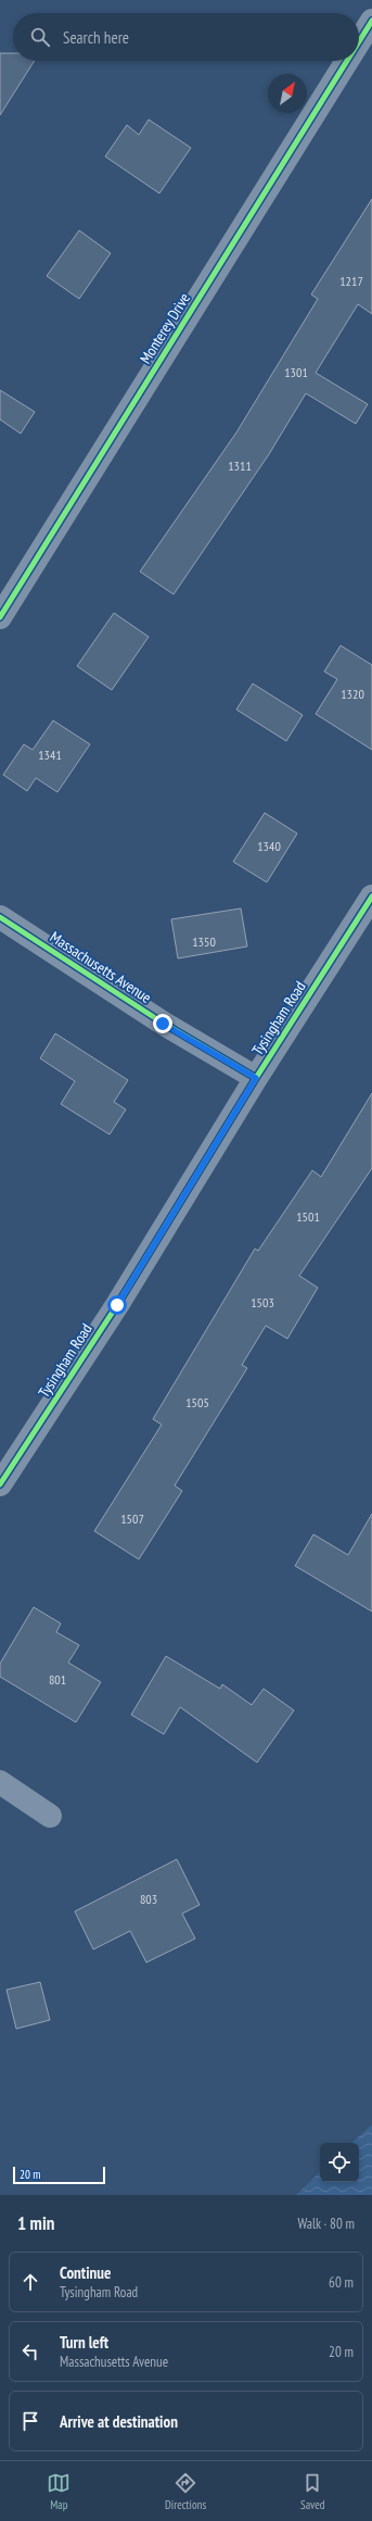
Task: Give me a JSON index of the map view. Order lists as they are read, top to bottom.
{
  "streets": {
    "street": ["Monterey Drive", "Massachusetts Avenue", "Tysingham Road"]
  },
  "crossings": [
    ["Massachusetts Avenue", "Tysingham Road"]
  ],
  "house_numbers": [
    "1217",
    "1301",
    "1311",
    "1320",
    "1341",
    "1340",
    "1350",
    "1501",
    "1503",
    "1505",
    "1507",
    "801",
    "803"
  ],
  "scale_bar": "20 m",
  "north": "top right",
  "page": {
    "search": "Search here",
    "scale": "20 m",
    "heading": ["1 min", "Walk · 80 m"],
    "list": [
      ["Continue", "Tysingham Road", "60 m"],
      ["Turn left", "Massachusetts Avenue", "20 m"],
      "Arrive at destination"
    ],
    "nav": ["Map", "Directions", "Saved"]
  }
}
